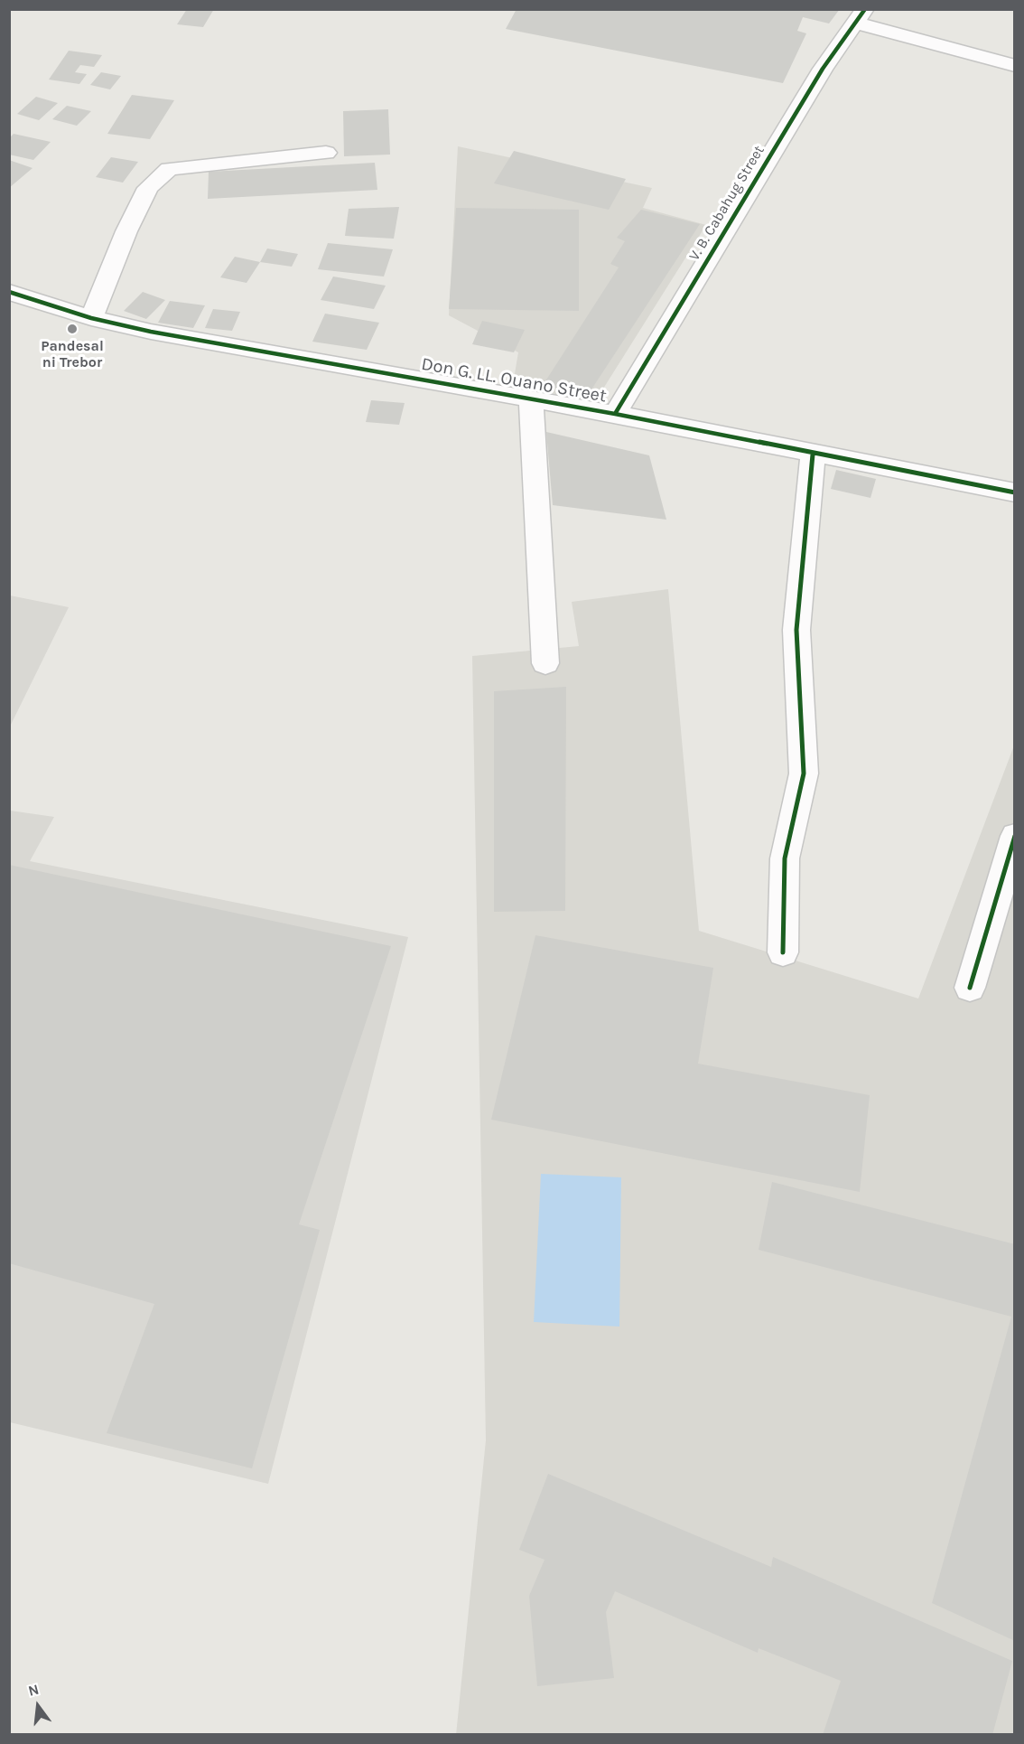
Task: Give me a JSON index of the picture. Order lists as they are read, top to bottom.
{
  "streets": {
    "street": ["V. B. Cabahug Street", "Don G. LL. Ouano Street"]
  },
  "crossings": [
    ["V. B. Cabahug Street", "Don G. LL. Ouano Street"]
  ],
  "places": ["Pandesal ni Trebor"],
  "north": "top"
}
